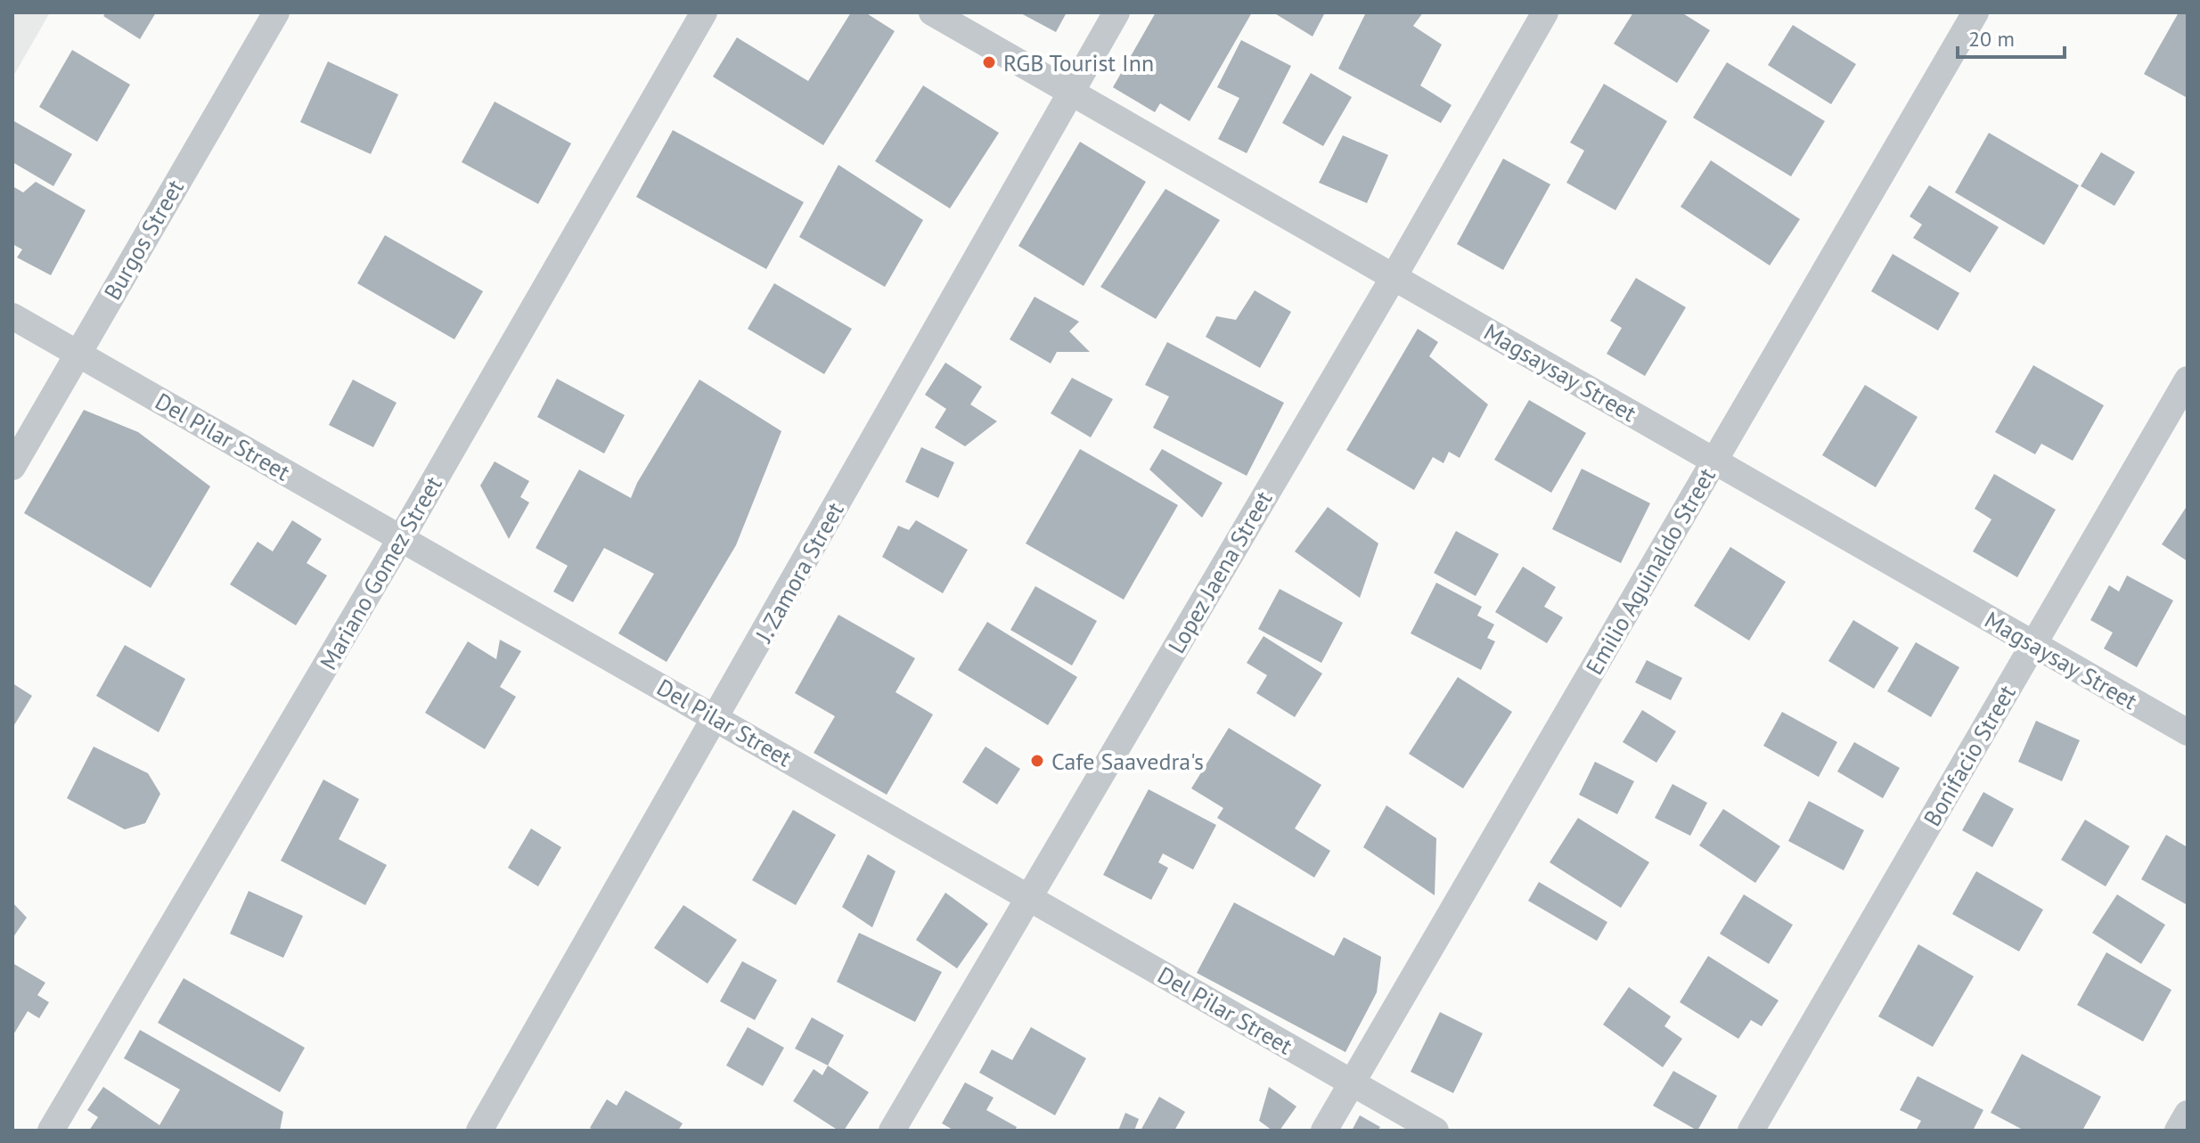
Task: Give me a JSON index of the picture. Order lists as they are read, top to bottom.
{
  "streets": {
    "street": [
      "Burgos Street",
      "Magsaysay Street",
      "Del Pilar Street",
      "Emilio Aguinaldo Street",
      "J. Zamora Street",
      "Lopez Jaena Street",
      "Mariano Gomez Street",
      "Bonifacio Street"
    ]
  },
  "crossings": [
    ["Burgos Street", "Del Pilar Street"],
    ["Magsaysay Street", "Emilio Aguinaldo Street"],
    ["Magsaysay Street", "J. Zamora Street"],
    ["Magsaysay Street", "Lopez Jaena Street"],
    ["Magsaysay Street", "Bonifacio Street"],
    ["Del Pilar Street", "Emilio Aguinaldo Street"],
    ["Del Pilar Street", "J. Zamora Street"],
    ["Del Pilar Street", "Lopez Jaena Street"],
    ["Del Pilar Street", "Mariano Gomez Street"]
  ],
  "places": ["RGB Tourist Inn", "Cafe Saavedra's"],
  "scale_bar": "20 m"
}
